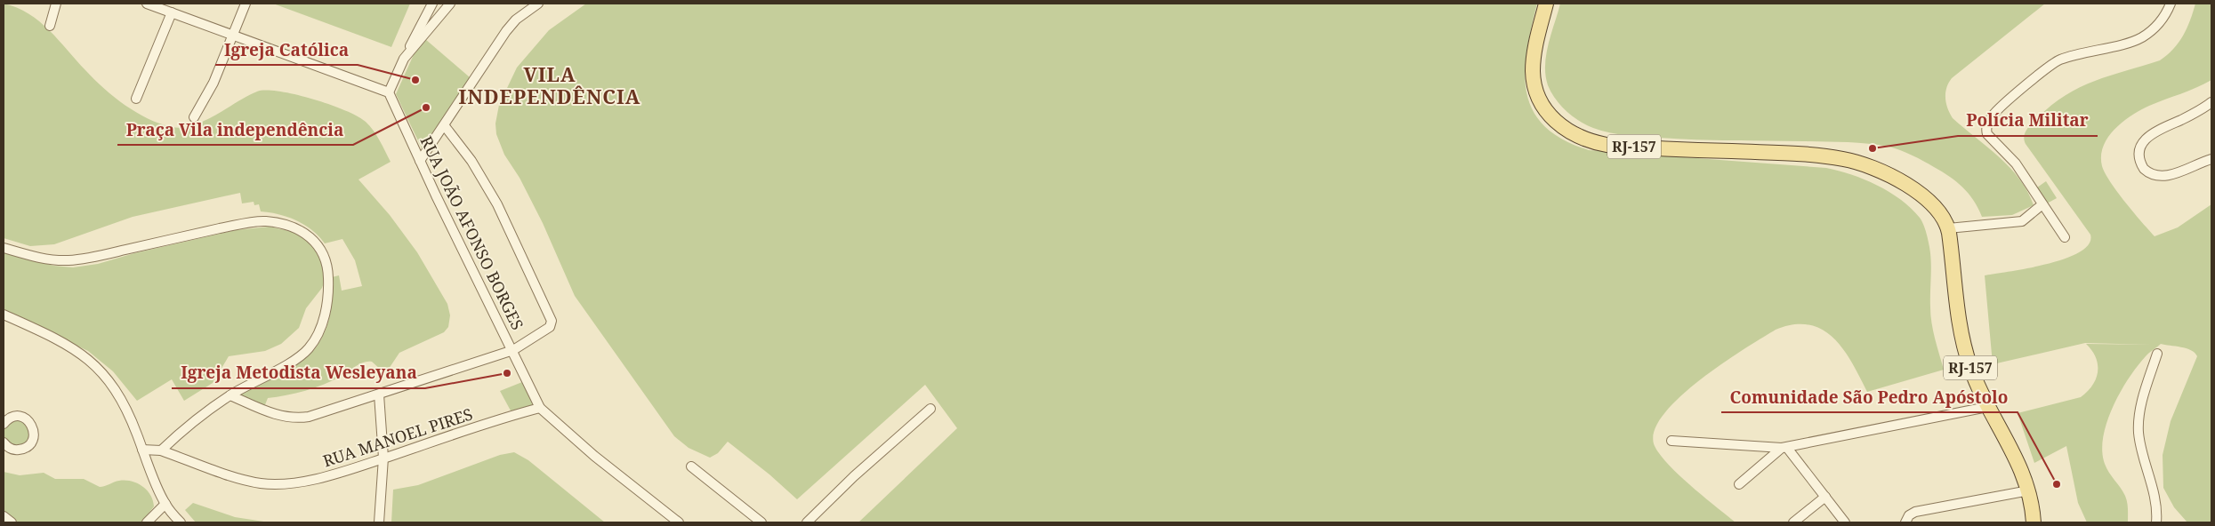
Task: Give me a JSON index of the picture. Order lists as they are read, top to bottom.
{
  "streets": {
    "main road": ["RJ-157"],
    "street": ["RUA JOÃO AFONSO BORGES", "RUA MANOEL PIRES"]
  },
  "crossings": [
    ["RUA JOÃO AFONSO BORGES", "RUA MANOEL PIRES"]
  ],
  "districts": ["VILA INDEPENDÊNCIA"],
  "places": [
    "Igreja Católica",
    "Praça Vila independência",
    "Polícia Militar",
    "Igreja Metodista Wesleyana",
    "Comunidade São Pedro Apóstolo"
  ]
}
